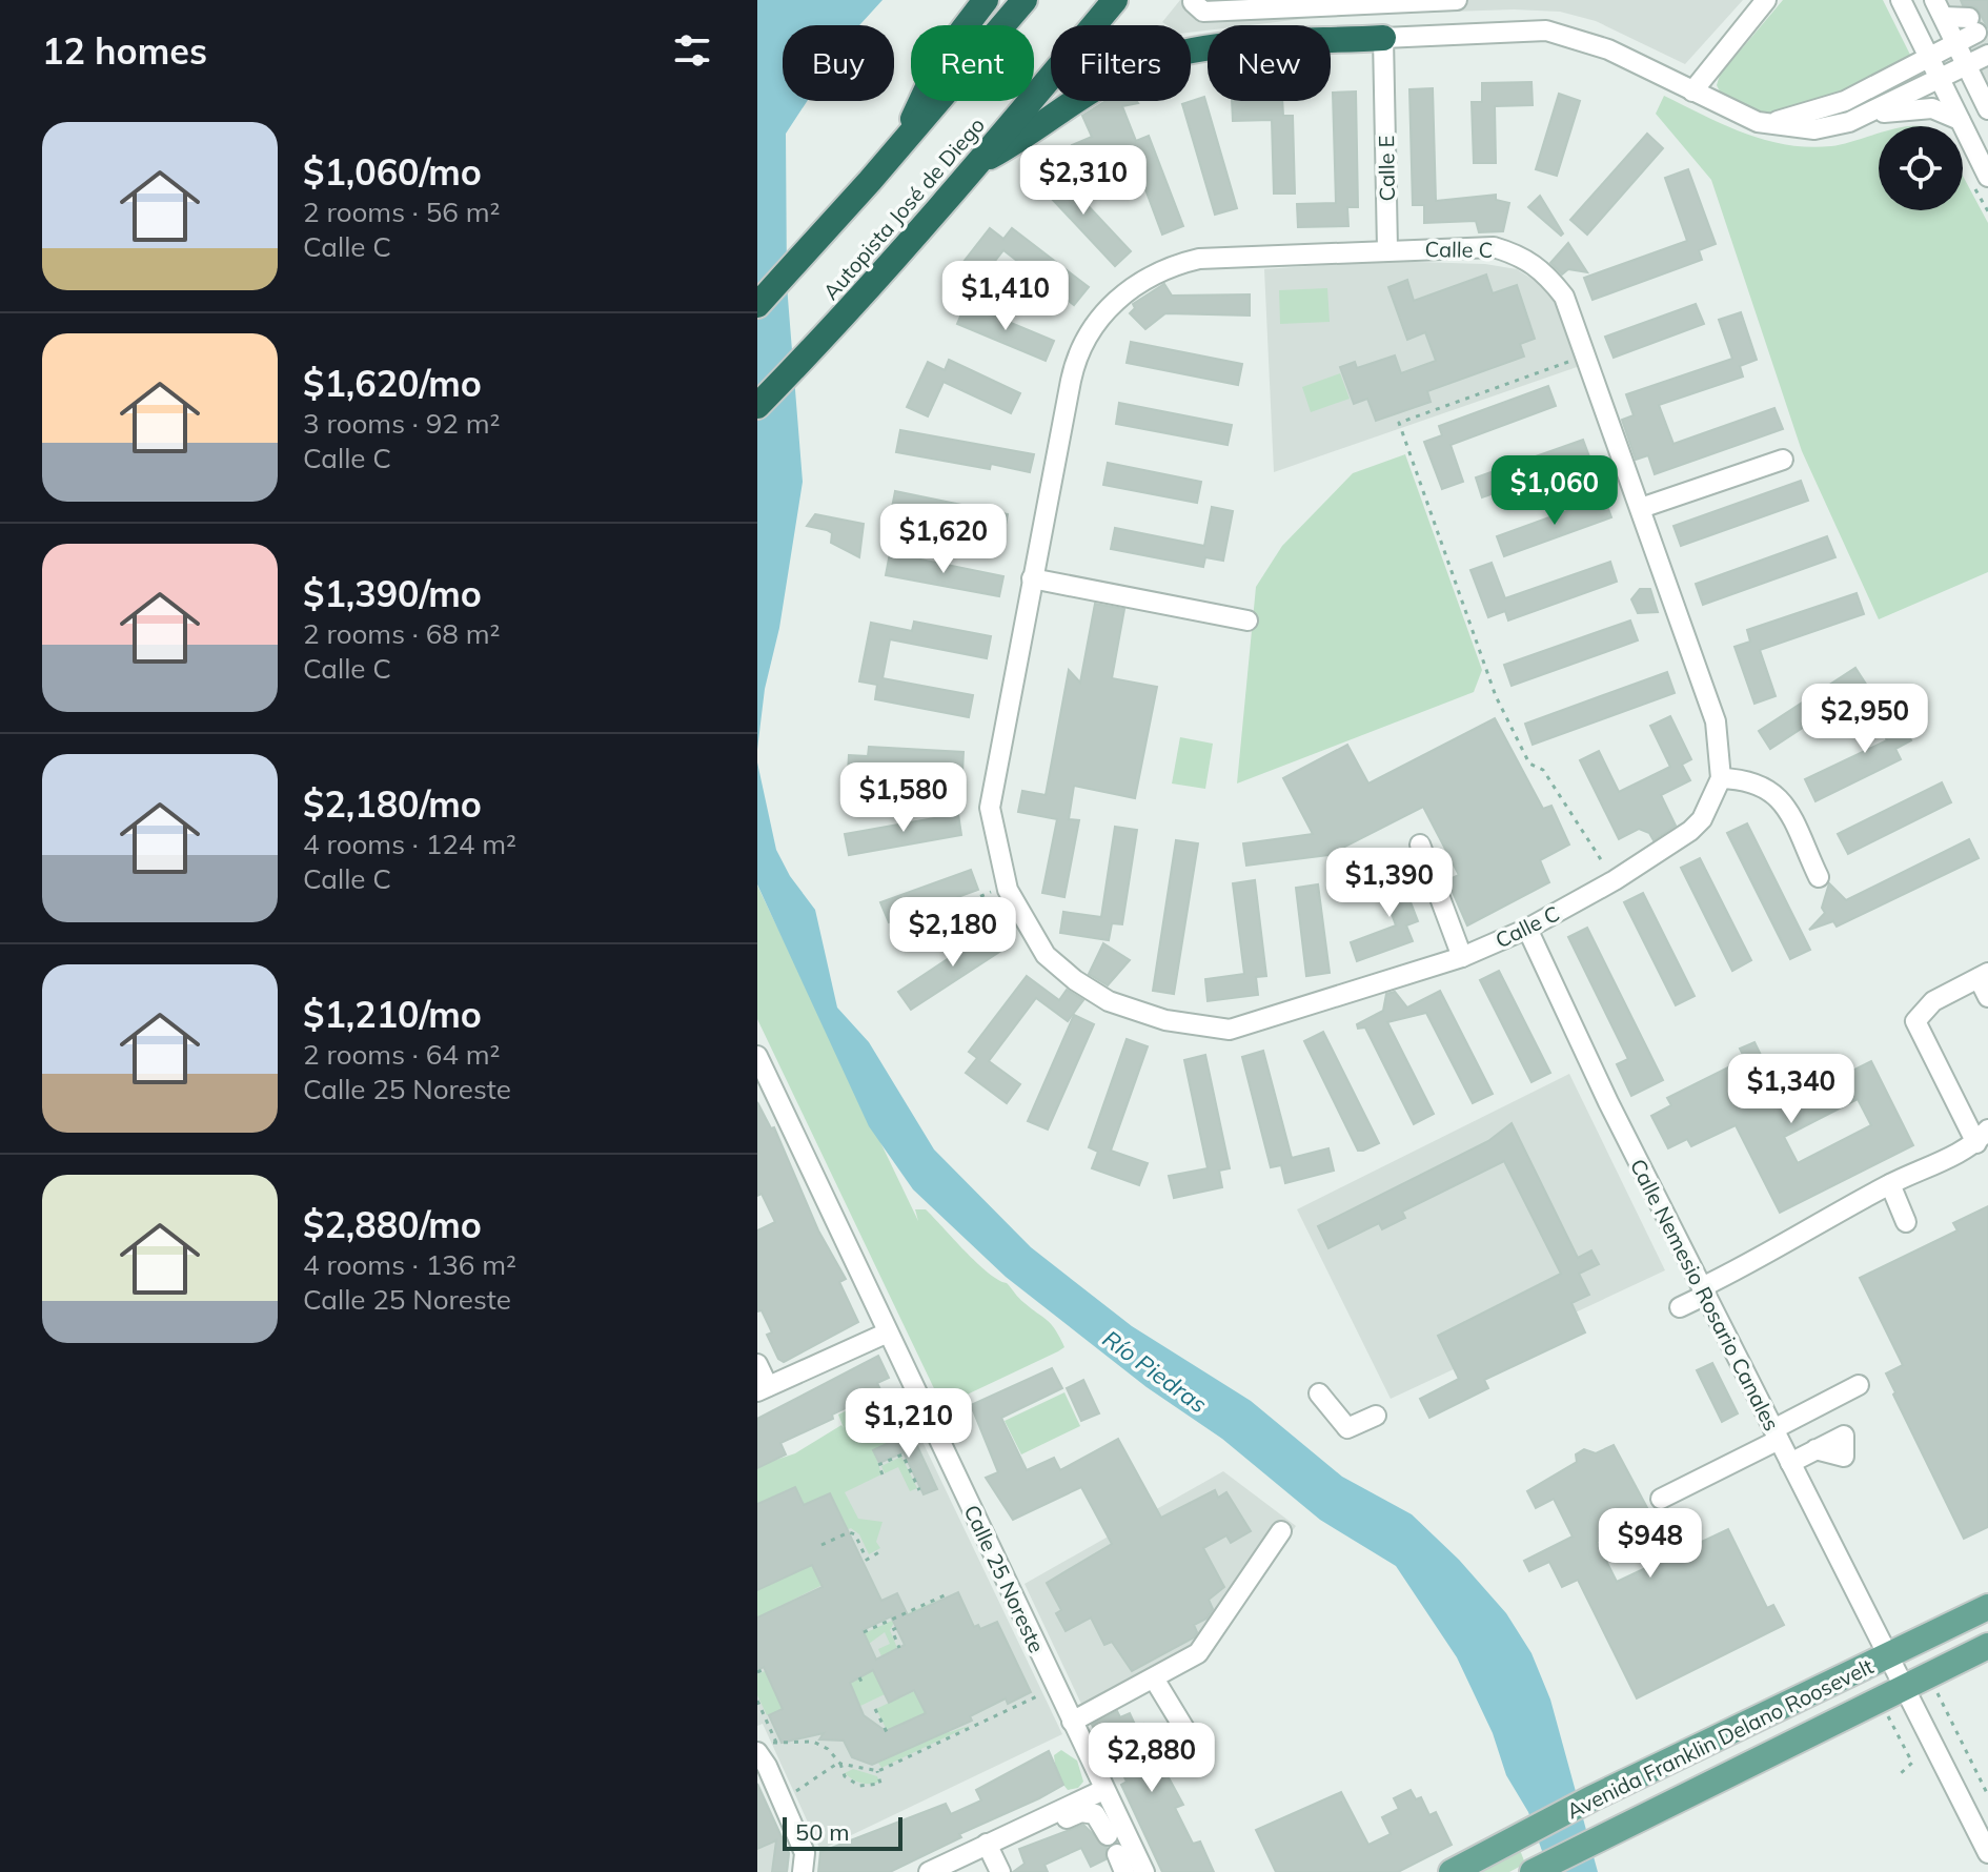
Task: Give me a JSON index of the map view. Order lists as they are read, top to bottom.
{
  "streets": {
    "highway": ["Autopista José de Diego"],
    "main road": ["Avenida Franklin Delano Roosevelt"],
    "street": [
      "Calle E",
      "Calle C",
      "Calle Nemesio Rosario Canales",
      "Calle 25 Noreste"
    ]
  },
  "crossings": [
    ["Calle E", "Calle C"],
    ["Calle C", "Calle Nemesio Rosario Canales"],
    ["Calle Nemesio Rosario Canales", "Avenida Franklin Delano Roosevelt"]
  ],
  "water": ["Río Piedras"],
  "scale_bar": "50 m",
  "page": {
    "heading": "12 homes",
    "chip": [
      "Buy",
      "Rent",
      "Filters",
      "New"
    ],
    "list": [
      {
        "name": "$1,060/mo",
        "note": "2 rooms · 56 m² · Calle C"
      },
      {
        "name": "$1,620/mo",
        "note": "3 rooms · 92 m² · Calle C"
      },
      {
        "name": "$1,390/mo",
        "note": "2 rooms · 68 m² · Calle C"
      },
      {
        "name": "$2,180/mo",
        "note": "4 rooms · 124 m² · Calle C"
      },
      {
        "name": "$1,210/mo",
        "note": "2 rooms · 64 m² · Calle 25 Noreste"
      },
      {
        "name": "$2,880/mo",
        "note": "4 rooms · 136 m² · Calle 25 Noreste"
      }
    ],
    "price": [
      "$2,310",
      "$1,410",
      "$1,060",
      "$1,620",
      "$2,950",
      "$1,580",
      "$1,390",
      "$2,180",
      "$1,340",
      "$1,210",
      "$948",
      "$2,880"
    ],
    "scale": "50 m"
  }
}
